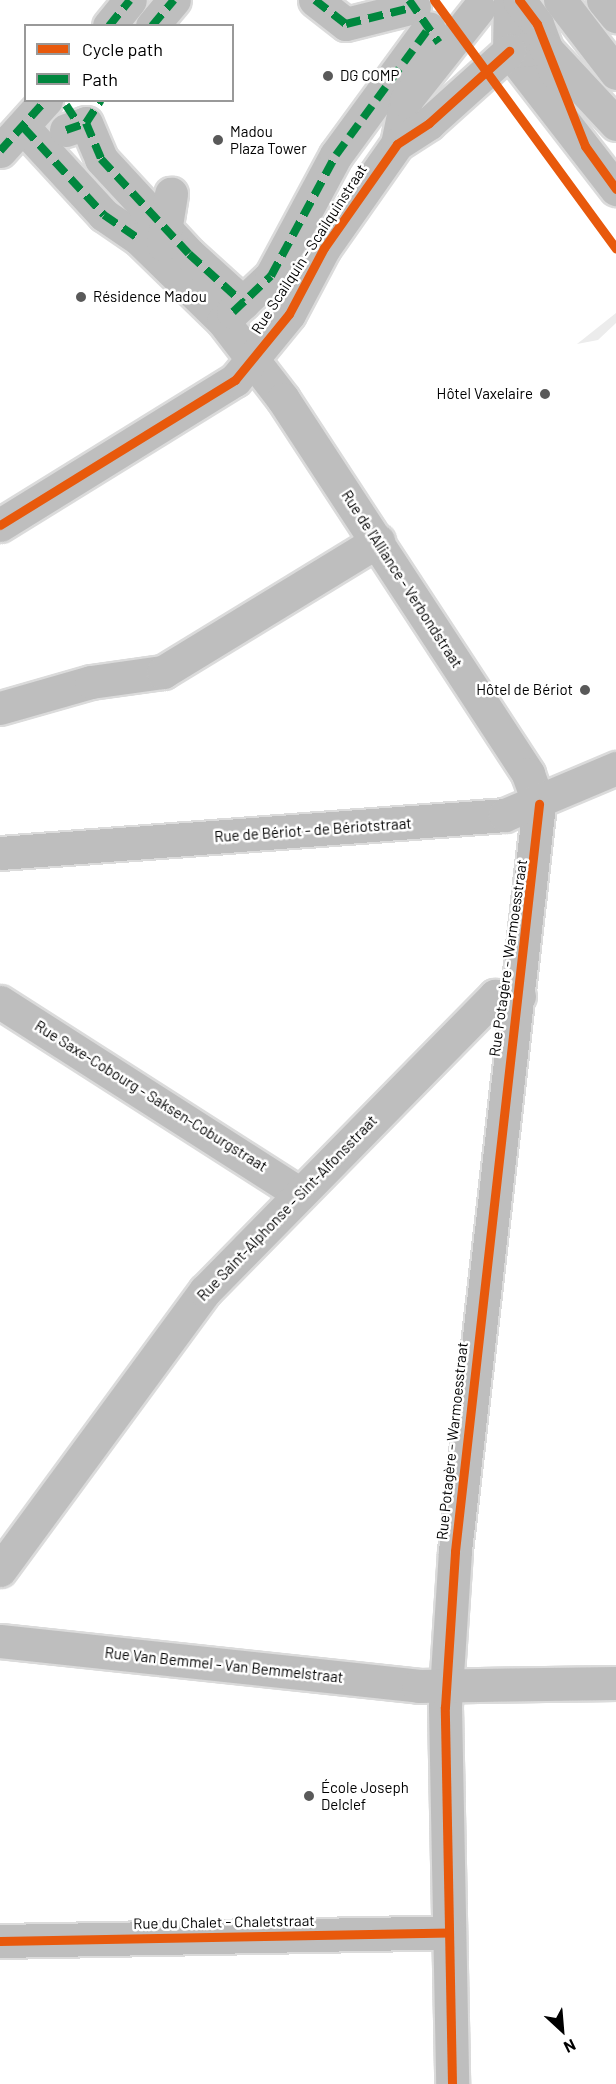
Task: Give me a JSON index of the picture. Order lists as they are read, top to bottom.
{
  "streets": {
    "main road": [
      "Rue Scailquin - Scailquinstraat",
      "Rue de l'Alliance - Verbondstraat",
      "Rue de Bériot - de Bériotstraat",
      "Rue Potagère - Warmoesstraat",
      "Rue Saxe-Cobourg - Saksen-Coburgstraat",
      "Rue Saint-Alphonse - Sint-Alfonsstraat",
      "Rue Van Bemmel - Van Bemmelstraat",
      "Rue du Chalet - Chaletstraat"
    ]
  },
  "crossings": [
    ["Rue Scailquin - Scailquinstraat", "Rue de l'Alliance - Verbondstraat"],
    ["Rue de l'Alliance - Verbondstraat", "Rue de Bériot - de Bériotstraat"],
    ["Rue de l'Alliance - Verbondstraat", "Rue Potagère - Warmoesstraat"],
    ["Rue de Bériot - de Bériotstraat", "Rue Potagère - Warmoesstraat"],
    ["Rue Potagère - Warmoesstraat", "Rue Saint-Alphonse - Sint-Alfonsstraat"],
    ["Rue Potagère - Warmoesstraat", "Rue Van Bemmel - Van Bemmelstraat"],
    ["Rue Potagère - Warmoesstraat", "Rue du Chalet - Chaletstraat"],
    ["Rue Saxe-Cobourg - Saksen-Coburgstraat", "Rue Saint-Alphonse - Sint-Alfonsstraat"]
  ],
  "places": [
    "DG COMP",
    "Madou Plaza Tower",
    "Résidence Madou",
    "Hôtel Vaxelaire",
    "Hôtel de Bériot",
    "École Joseph Delclef"
  ],
  "legend": ["Cycle path", "Path"],
  "north": "bottom right"
}
